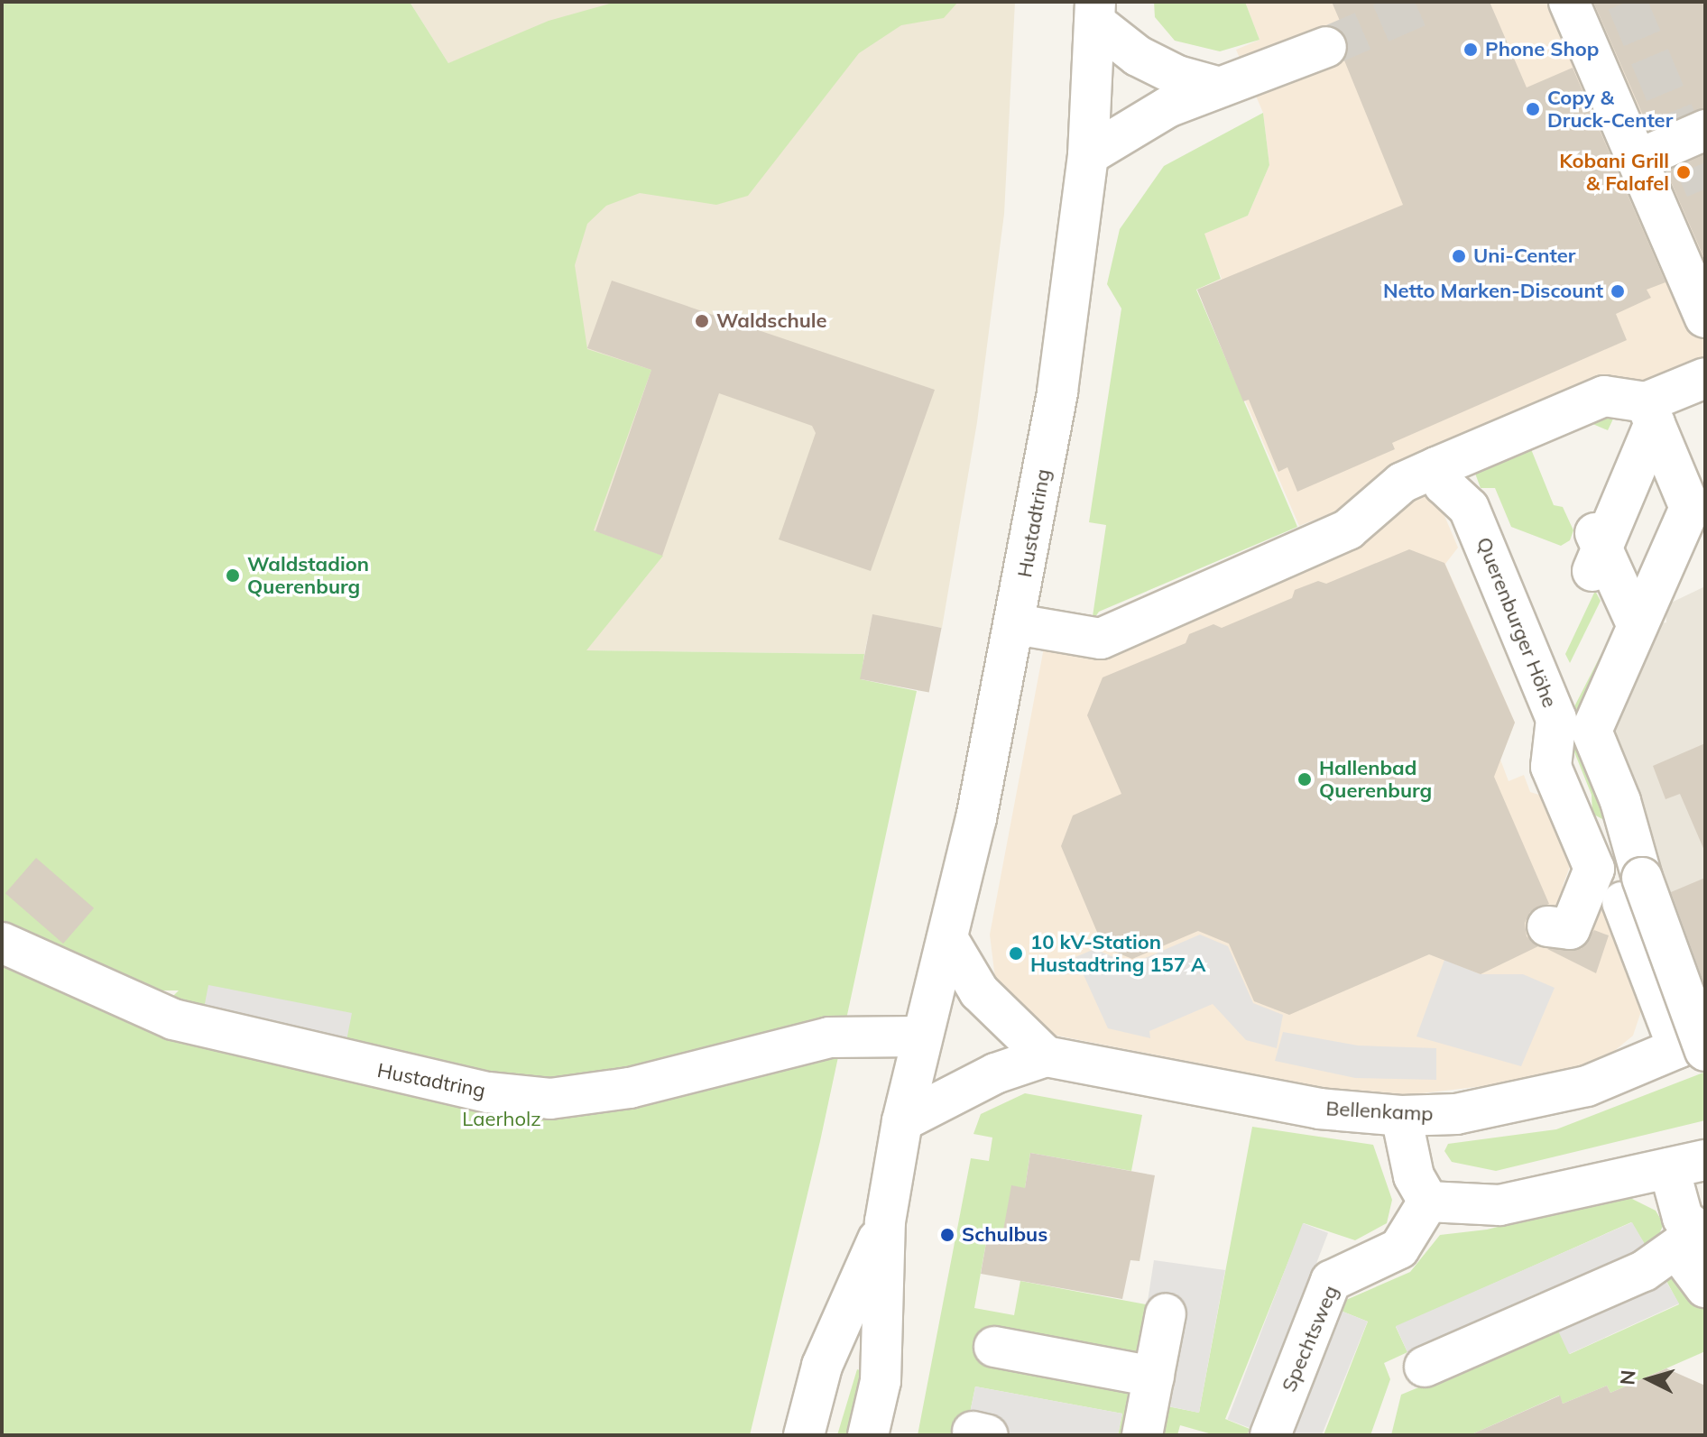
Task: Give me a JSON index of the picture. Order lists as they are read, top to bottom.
{
  "streets": {
    "street": [
      "Hustadtring",
      "Querenburger Höhe",
      "Bellenkamp",
      "Spechtsweg"
    ]
  },
  "crossings": [
    ["Hustadtring", "Bellenkamp"]
  ],
  "parks": ["Laerholz"],
  "places": [
    "Phone Shop",
    "Copy & Druck-Center",
    "Kobani Grill & Falafel",
    "Uni-Center",
    "Netto Marken-Discount",
    "Waldschule",
    "Waldstadion Querenburg",
    "Hallenbad Querenburg",
    "10 kV-Station Hustadtring 157 A",
    "Schulbus"
  ],
  "north": "left"
}
